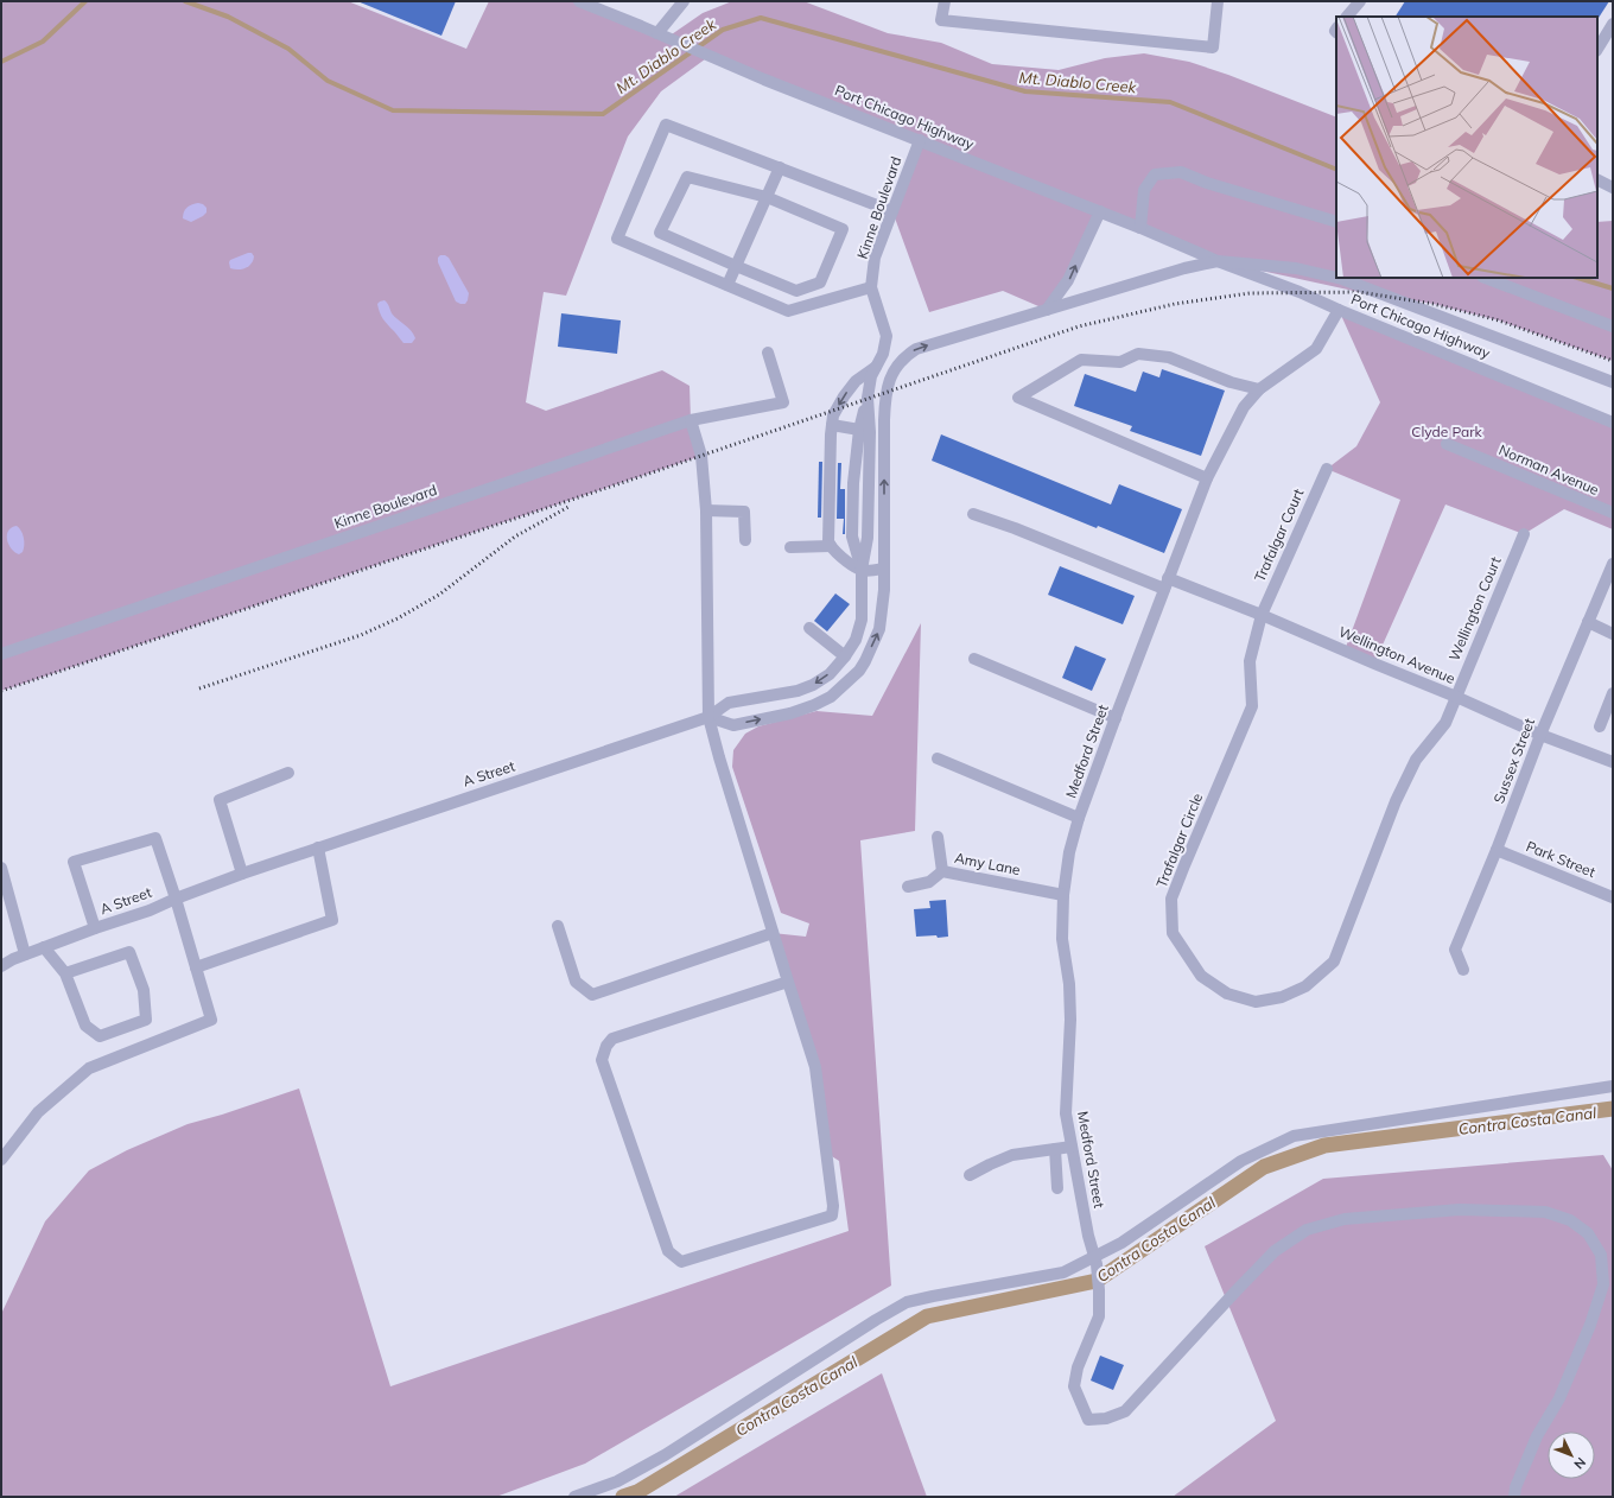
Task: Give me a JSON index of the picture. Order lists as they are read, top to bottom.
{
  "streets": {
    "street": [
      "Port Chicago Highway",
      "Kinne Boulevard",
      "Norman Avenue",
      "Trafalgar Court",
      "Wellington Court",
      "Wellington Avenue",
      "Medford Street",
      "Sussex Street",
      "A Street",
      "Trafalgar Circle",
      "Park Street",
      "Amy Lane"
    ]
  },
  "crossings": [
    ["Port Chicago Highway", "Kinne Boulevard"],
    ["Port Chicago Highway", "Medford Street"],
    ["Trafalgar Court", "Wellington Avenue"],
    ["Trafalgar Court", "Trafalgar Circle"],
    ["Wellington Court", "Wellington Avenue"],
    ["Wellington Court", "Trafalgar Circle"],
    ["Wellington Avenue", "Medford Street"],
    ["Wellington Avenue", "Sussex Street"],
    ["Wellington Avenue", "Trafalgar Circle"],
    ["Medford Street", "Amy Lane"],
    ["Sussex Street", "Park Street"]
  ],
  "water": ["Mt. Diablo Creek", "Contra Costa Canal"],
  "parks": ["Clyde Park"],
  "north": "bottom right"
}
